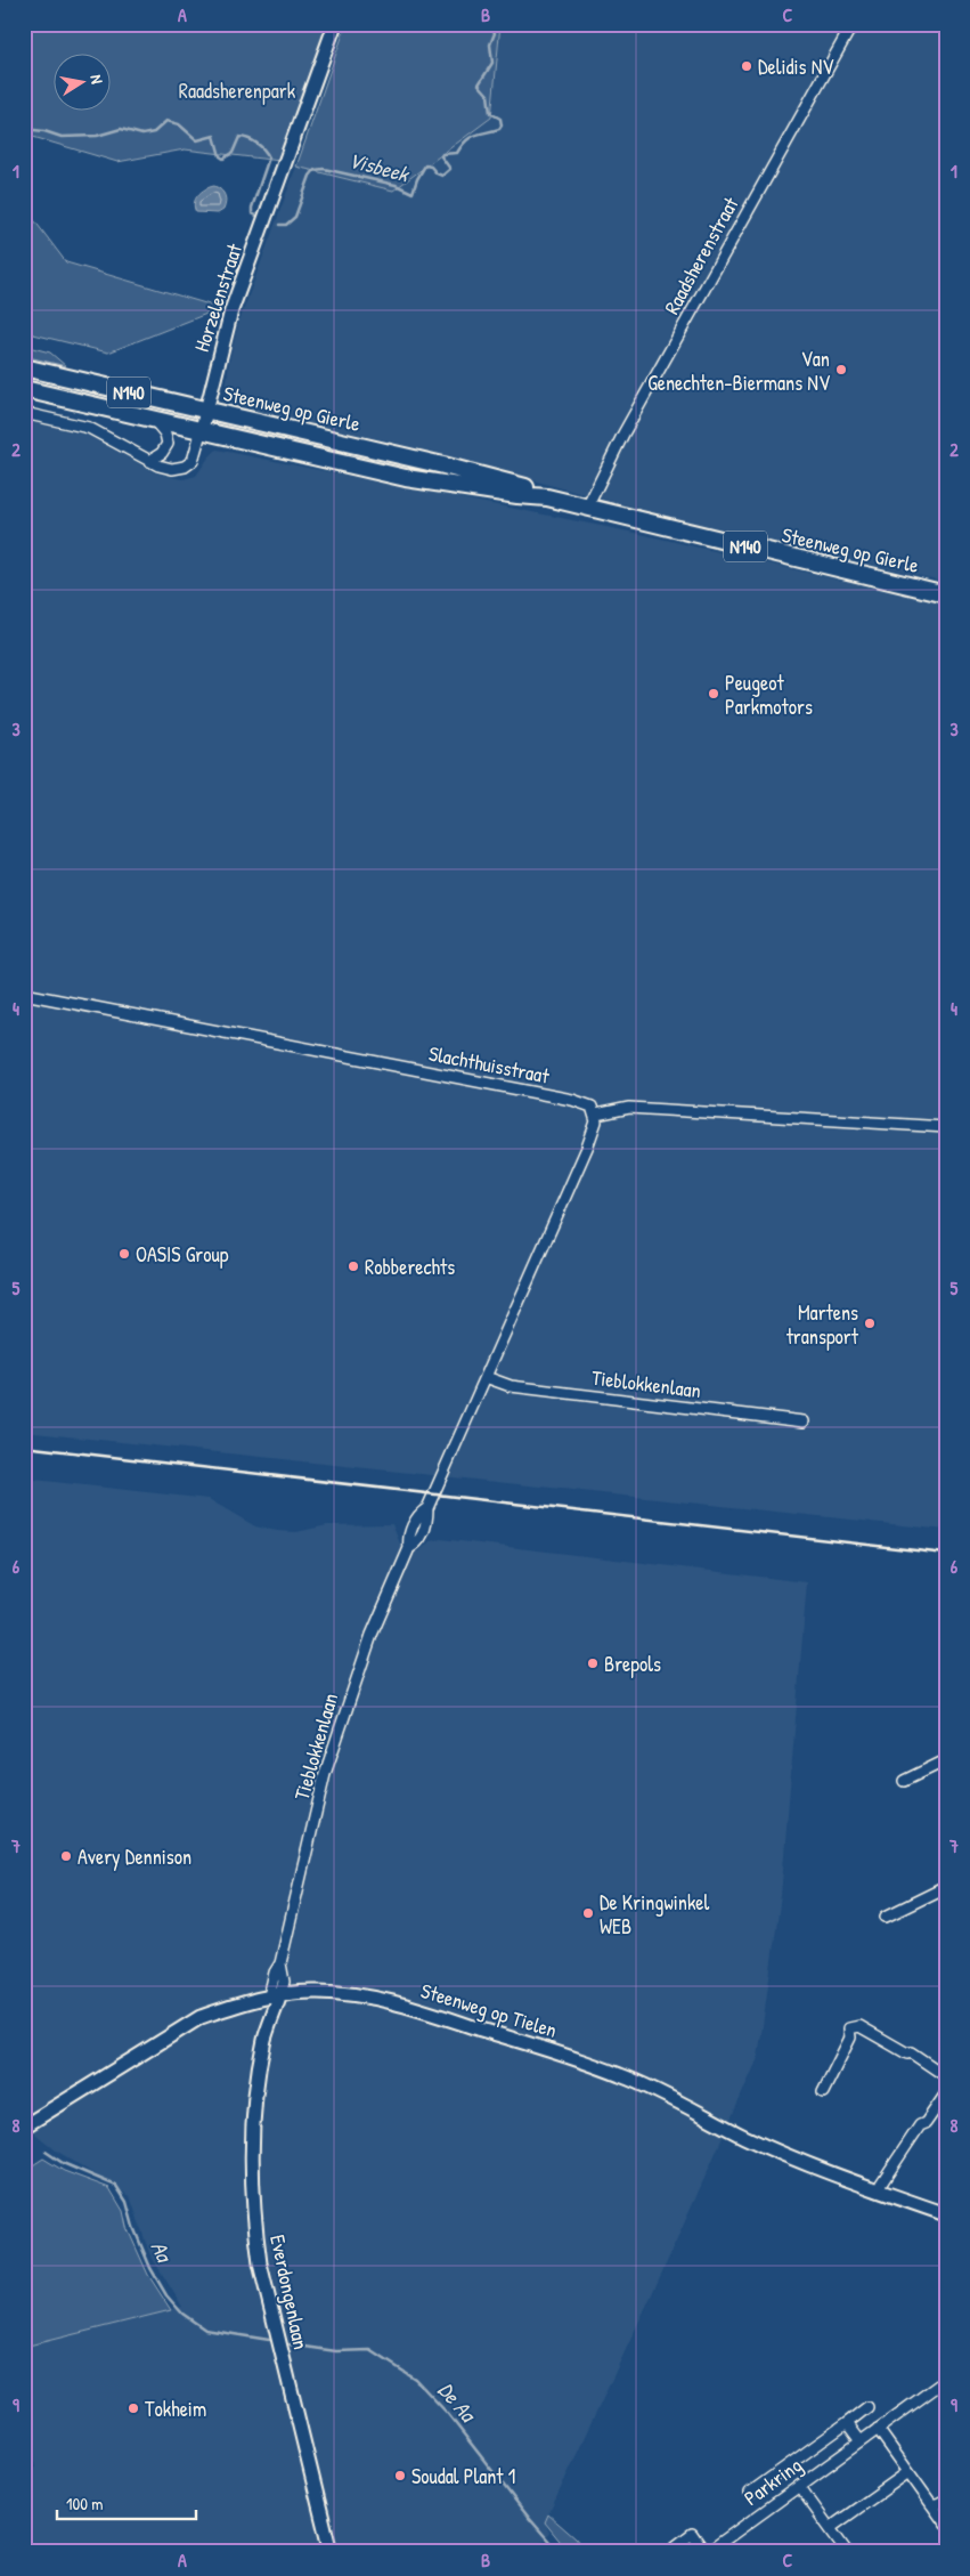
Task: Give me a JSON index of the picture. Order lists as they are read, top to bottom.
{
  "streets": {
    "main road": ["N140", "Steenweg op Gierle"],
    "street": [
      "Raadsherenstraat",
      "Horzelenstraat",
      "Slachthuisstraat",
      "Tieblokkenlaan",
      "Steenweg op Tielen",
      "Everdongenlaan",
      "Parkring"
    ]
  },
  "crossings": [
    ["Raadsherenstraat", "Steenweg op Gierle"],
    ["Horzelenstraat", "Steenweg op Gierle"],
    ["Slachthuisstraat", "Tieblokkenlaan"],
    ["Tieblokkenlaan", "Steenweg op Tielen"],
    ["Tieblokkenlaan", "Everdongenlaan"],
    ["Steenweg op Tielen", "Everdongenlaan"]
  ],
  "water": ["Visbeek", "Aa", "De Aa"],
  "parks": ["Raadsherenpark"],
  "places": [
    "Delidis NV",
    "Van Genechten-Biermans NV",
    "Peugeot Parkmotors",
    "OASIS Group",
    "Robberechts",
    "Martens transport",
    "Brepols",
    "Avery Dennison",
    "De Kringwinkel WEB",
    "Tokheim",
    "Soudal Plant 1"
  ],
  "scale_bar": "100 m",
  "north": "right",
  "grid": {
    "columns": ["A", "B", "C"],
    "rows": [
      "1",
      "2",
      "3",
      "4",
      "5",
      "6",
      "7",
      "8",
      "9"
    ]
  }
}
